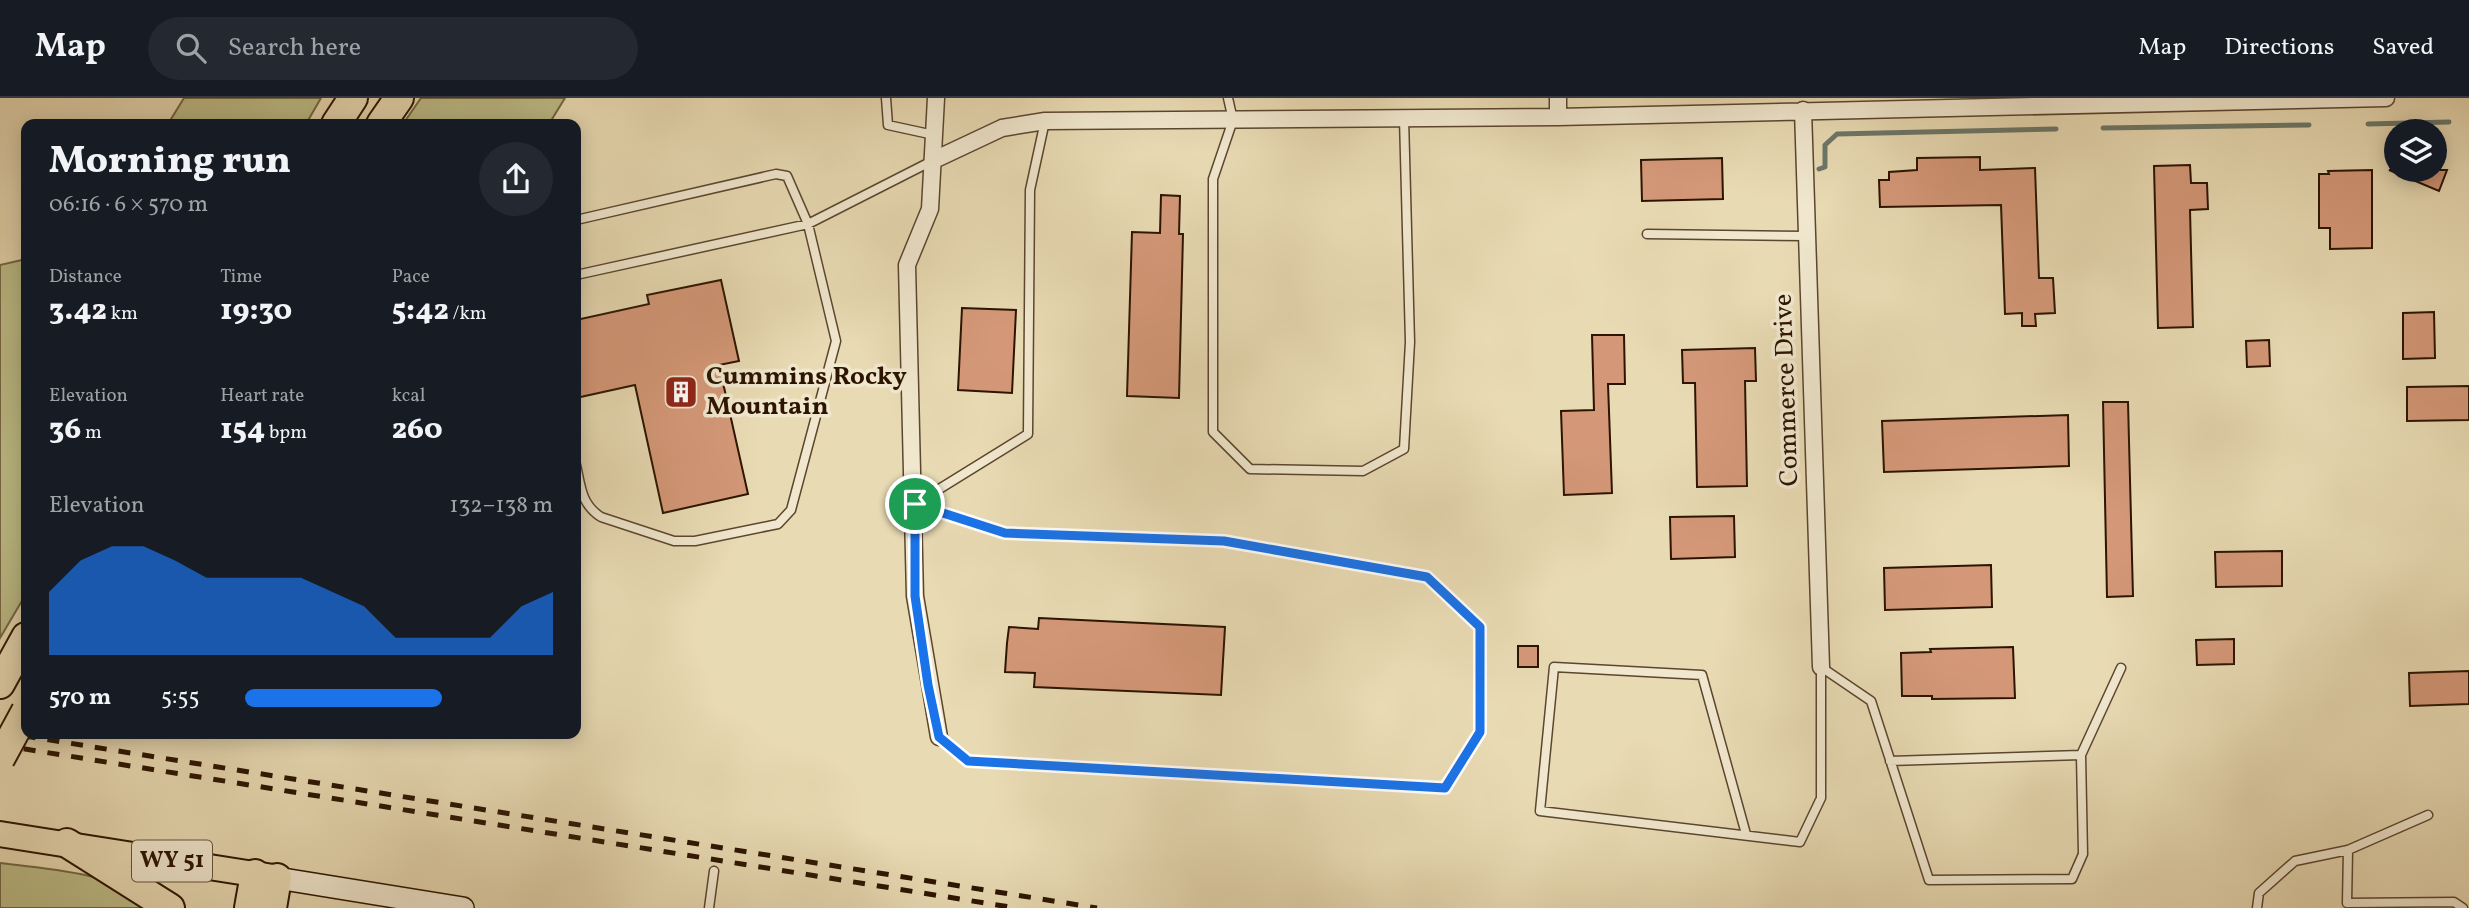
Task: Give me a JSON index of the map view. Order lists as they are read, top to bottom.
{
  "streets": {
    "main road": ["WY 51"],
    "street": ["Commerce Drive"]
  },
  "places": {
    "building": ["Cummins Rocky Mountain"]
  },
  "page": {
    "header": "Map",
    "search": "Search here",
    "nav": ["Map", "Directions", "Saved"],
    "heading": ["Morning run", "06:16 · 6 × 570 m"],
    "stats": [
      ["Distance", "3.42 km"],
      ["Time", "19:30"],
      ["Pace", "5:42 /km"],
      ["Elevation", "36 m"],
      ["Heart rate", "154 bpm"],
      ["kcal", "260"]
    ],
    "chart": ["Elevation", "132–138 m"],
    "list": [
      {
        "name": "570 m",
        "note": "5:55"
      }
    ]
  }
}
